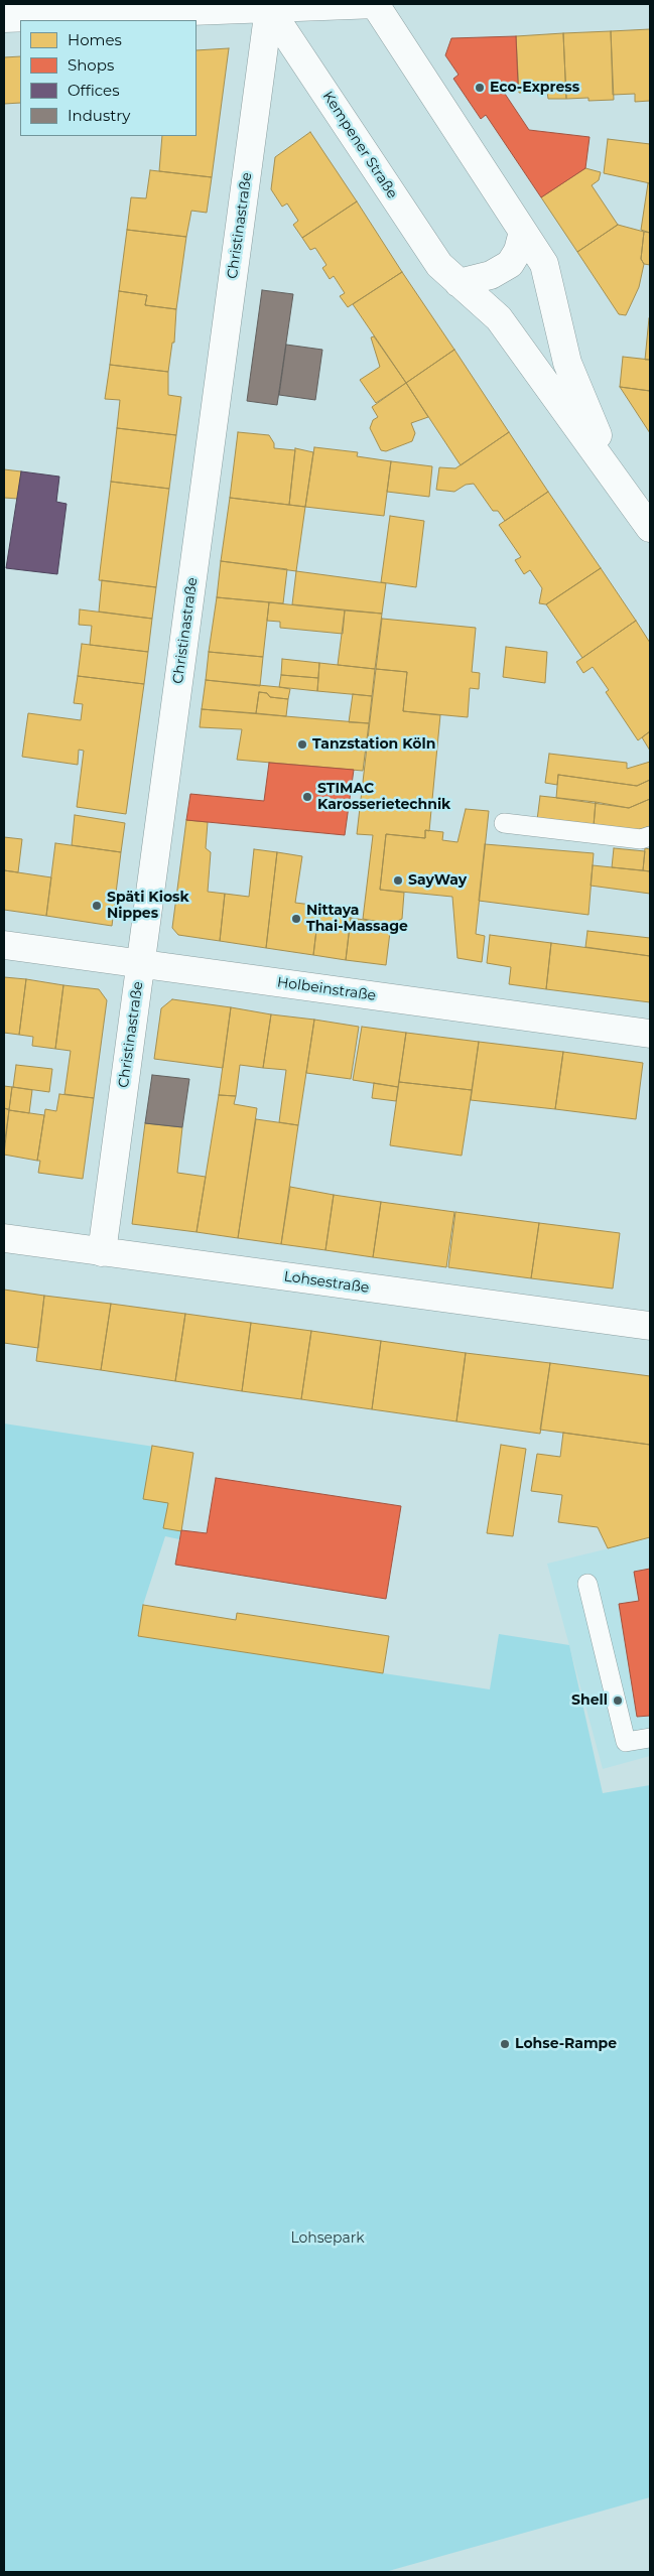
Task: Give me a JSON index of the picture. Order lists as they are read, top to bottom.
{
  "streets": {
    "street": [
      "Kempener Straße",
      "Christinastraße",
      "Holbeinstraße",
      "Lohsestraße"
    ]
  },
  "crossings": [
    ["Kempener Straße", "Christinastraße"],
    ["Christinastraße", "Holbeinstraße"],
    ["Christinastraße", "Lohsestraße"]
  ],
  "parks": ["Lohsepark"],
  "places": [
    "Eco-Express",
    "Tanzstation Köln",
    "STIMAC Karosserietechnik",
    "SayWay",
    "Späti Kiosk Nippes",
    "Nittaya Thai-Massage",
    "Shell",
    "Lohse-Rampe"
  ],
  "legend": [
    "Homes",
    "Shops",
    "Offices",
    "Industry"
  ]
}
